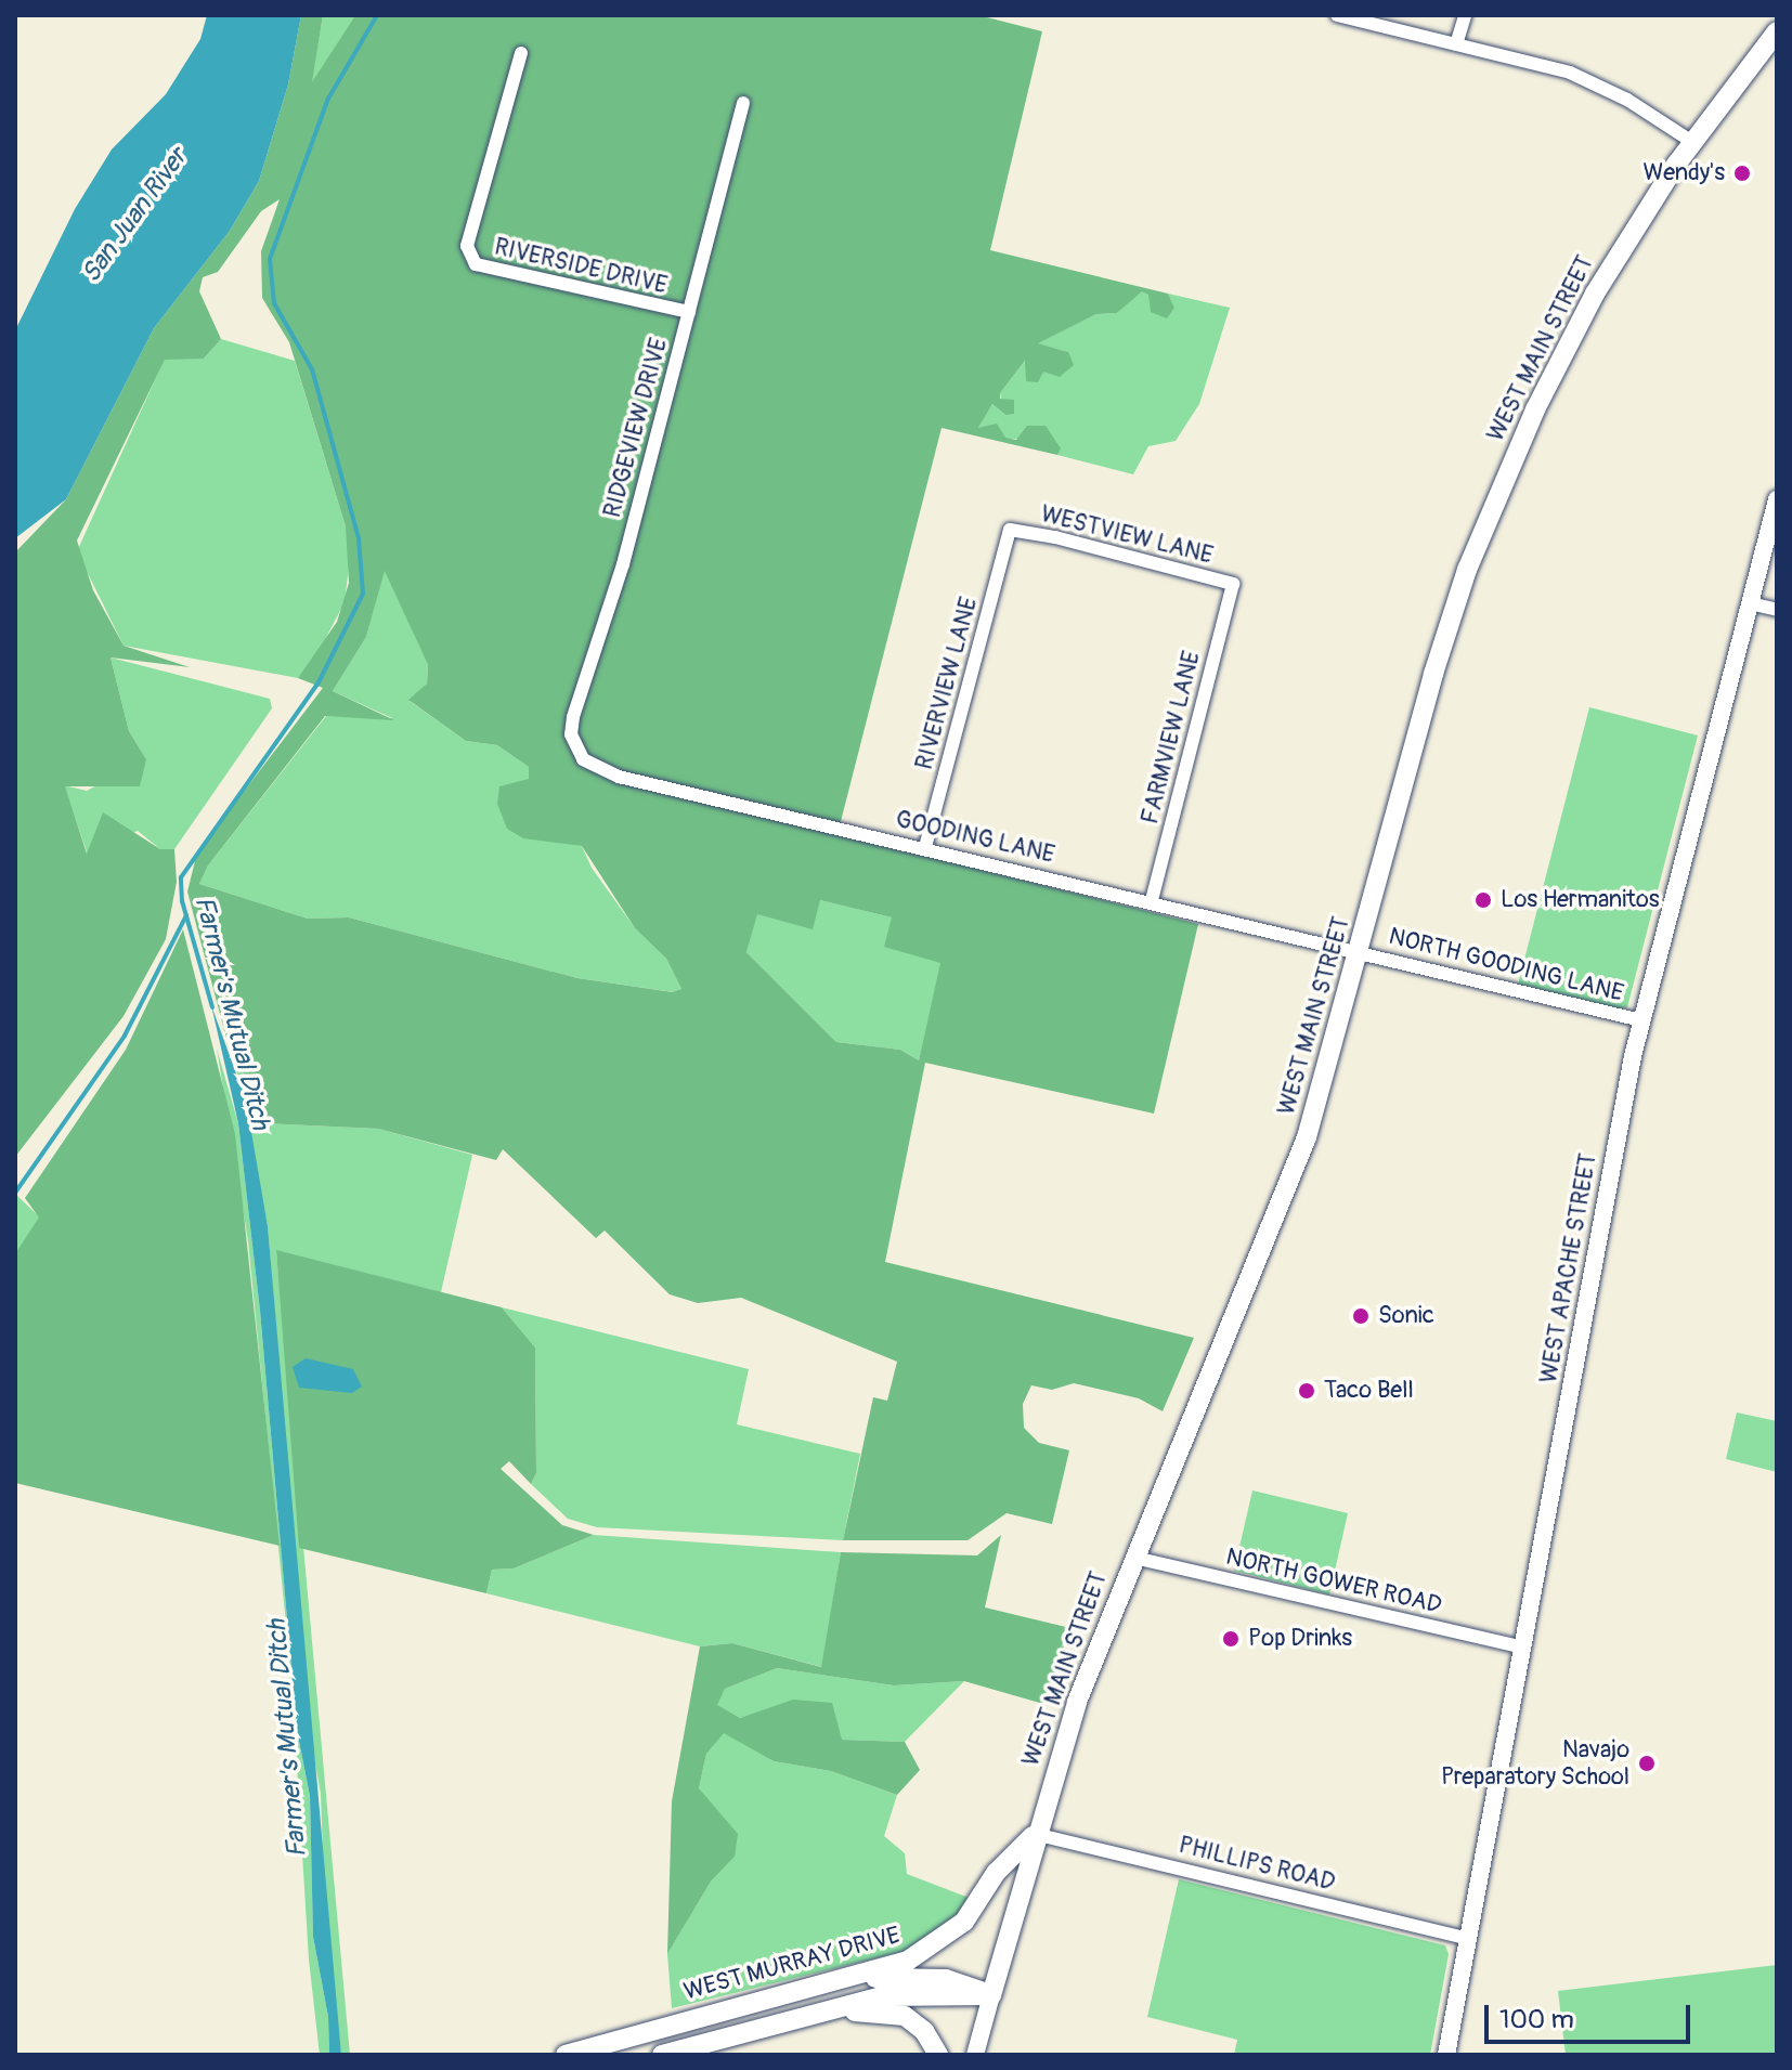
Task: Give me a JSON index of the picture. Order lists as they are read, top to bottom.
{
  "streets": {
    "highway": ["WEST MAIN STREET", "WEST MURRAY DRIVE"],
    "main road": ["WEST APACHE STREET"],
    "street": [
      "RIVERSIDE DRIVE",
      "RIDGEVIEW DRIVE",
      "WESTVIEW LANE",
      "RIVERVIEW LANE",
      "FARMVIEW LANE",
      "GOODING LANE",
      "NORTH GOODING LANE",
      "NORTH GOWER ROAD",
      "PHILLIPS ROAD"
    ]
  },
  "crossings": [
    ["RIVERSIDE DRIVE", "RIDGEVIEW DRIVE"],
    ["WEST MAIN STREET", "GOODING LANE"],
    ["WEST MAIN STREET", "NORTH GOODING LANE"],
    ["WEST MAIN STREET", "NORTH GOWER ROAD"],
    ["WEST MAIN STREET", "PHILLIPS ROAD"],
    ["WEST MAIN STREET", "WEST MURRAY DRIVE"],
    ["RIDGEVIEW DRIVE", "GOODING LANE"],
    ["WESTVIEW LANE", "RIVERVIEW LANE"],
    ["WESTVIEW LANE", "FARMVIEW LANE"],
    ["RIVERVIEW LANE", "GOODING LANE"],
    ["FARMVIEW LANE", "GOODING LANE"],
    ["GOODING LANE", "NORTH GOODING LANE"],
    ["NORTH GOODING LANE", "WEST APACHE STREET"],
    ["WEST APACHE STREET", "NORTH GOWER ROAD"],
    ["WEST APACHE STREET", "PHILLIPS ROAD"],
    ["PHILLIPS ROAD", "WEST MURRAY DRIVE"]
  ],
  "water": ["San Juan River", "Farmer's Mutual Ditch"],
  "places": [
    "Wendy's",
    "Los Hermanitos",
    "Sonic",
    "Taco Bell",
    "Pop Drinks",
    "Navajo Preparatory School"
  ],
  "scale_bar": "100 m"
}
